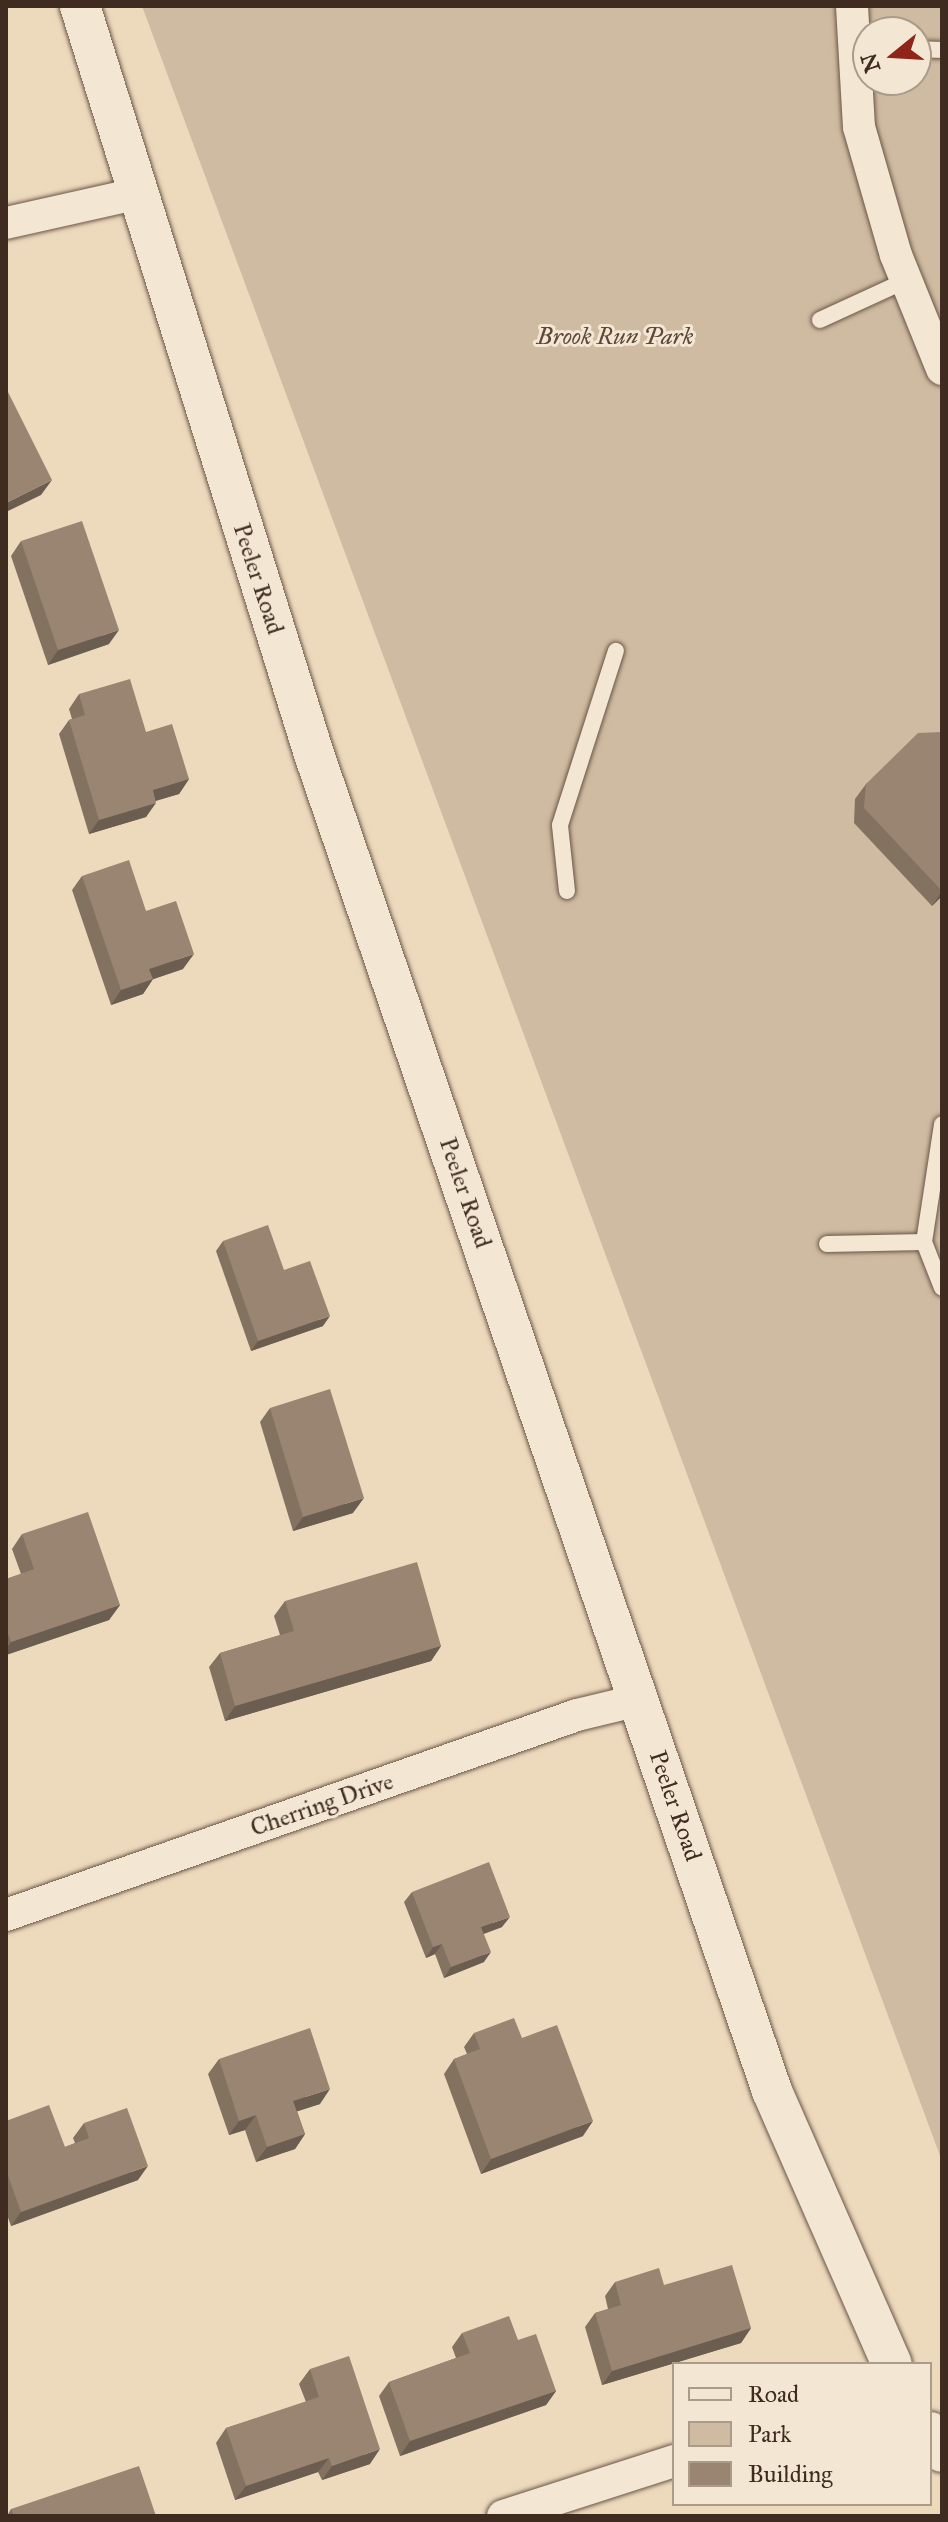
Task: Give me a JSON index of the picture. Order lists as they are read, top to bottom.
{
  "streets": {
    "street": ["Peeler Road", "Cherring Drive"]
  },
  "crossings": [
    ["Peeler Road", "Cherring Drive"]
  ],
  "parks": ["Brook Run Park"],
  "legend": ["Road", "Park", "Building"],
  "north": "left"
}
